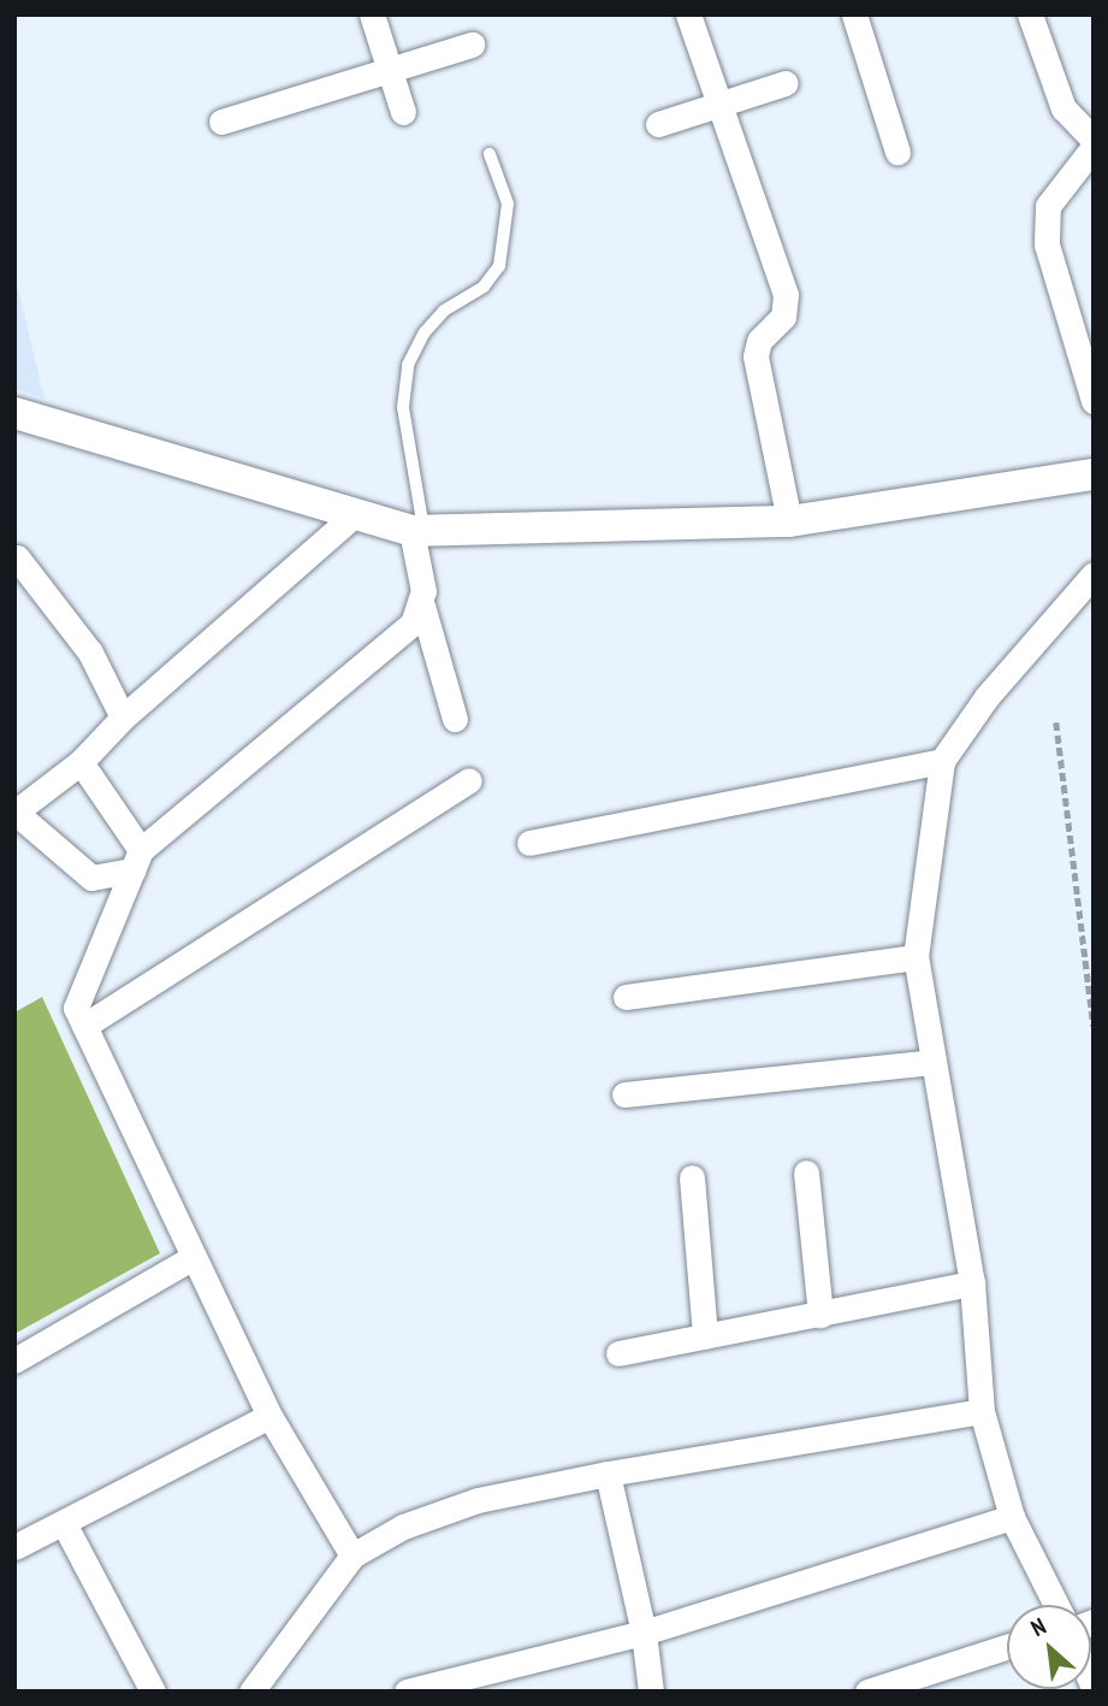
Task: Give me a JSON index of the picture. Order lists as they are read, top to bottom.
{
  "north": "top left"
}
